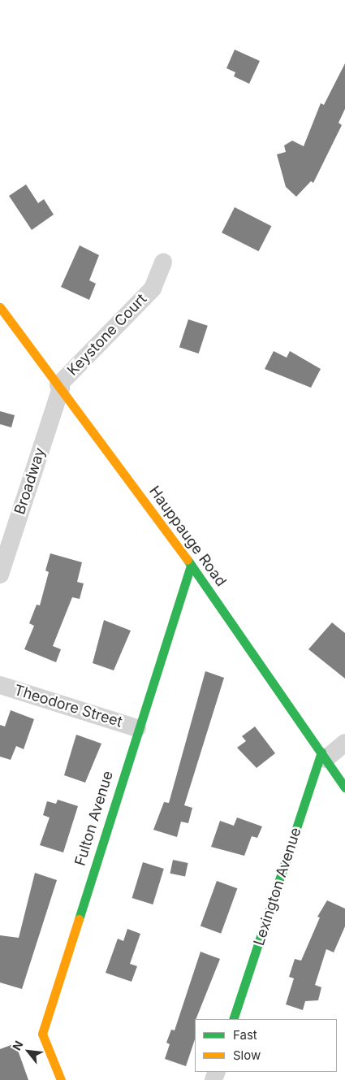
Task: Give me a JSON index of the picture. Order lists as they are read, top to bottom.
{
  "streets": {
    "street": [
      "Keystone Court",
      "Broadway",
      "Hauppauge Road",
      "Theodore Street",
      "Fulton Avenue",
      "Lexington Avenue"
    ]
  },
  "crossings": [
    ["Keystone Court", "Broadway"],
    ["Keystone Court", "Hauppauge Road"],
    ["Broadway", "Hauppauge Road"],
    ["Hauppauge Road", "Fulton Avenue"],
    ["Hauppauge Road", "Lexington Avenue"],
    ["Theodore Street", "Fulton Avenue"]
  ],
  "legend": ["Fast", "Slow"],
  "north": "top left"
}
